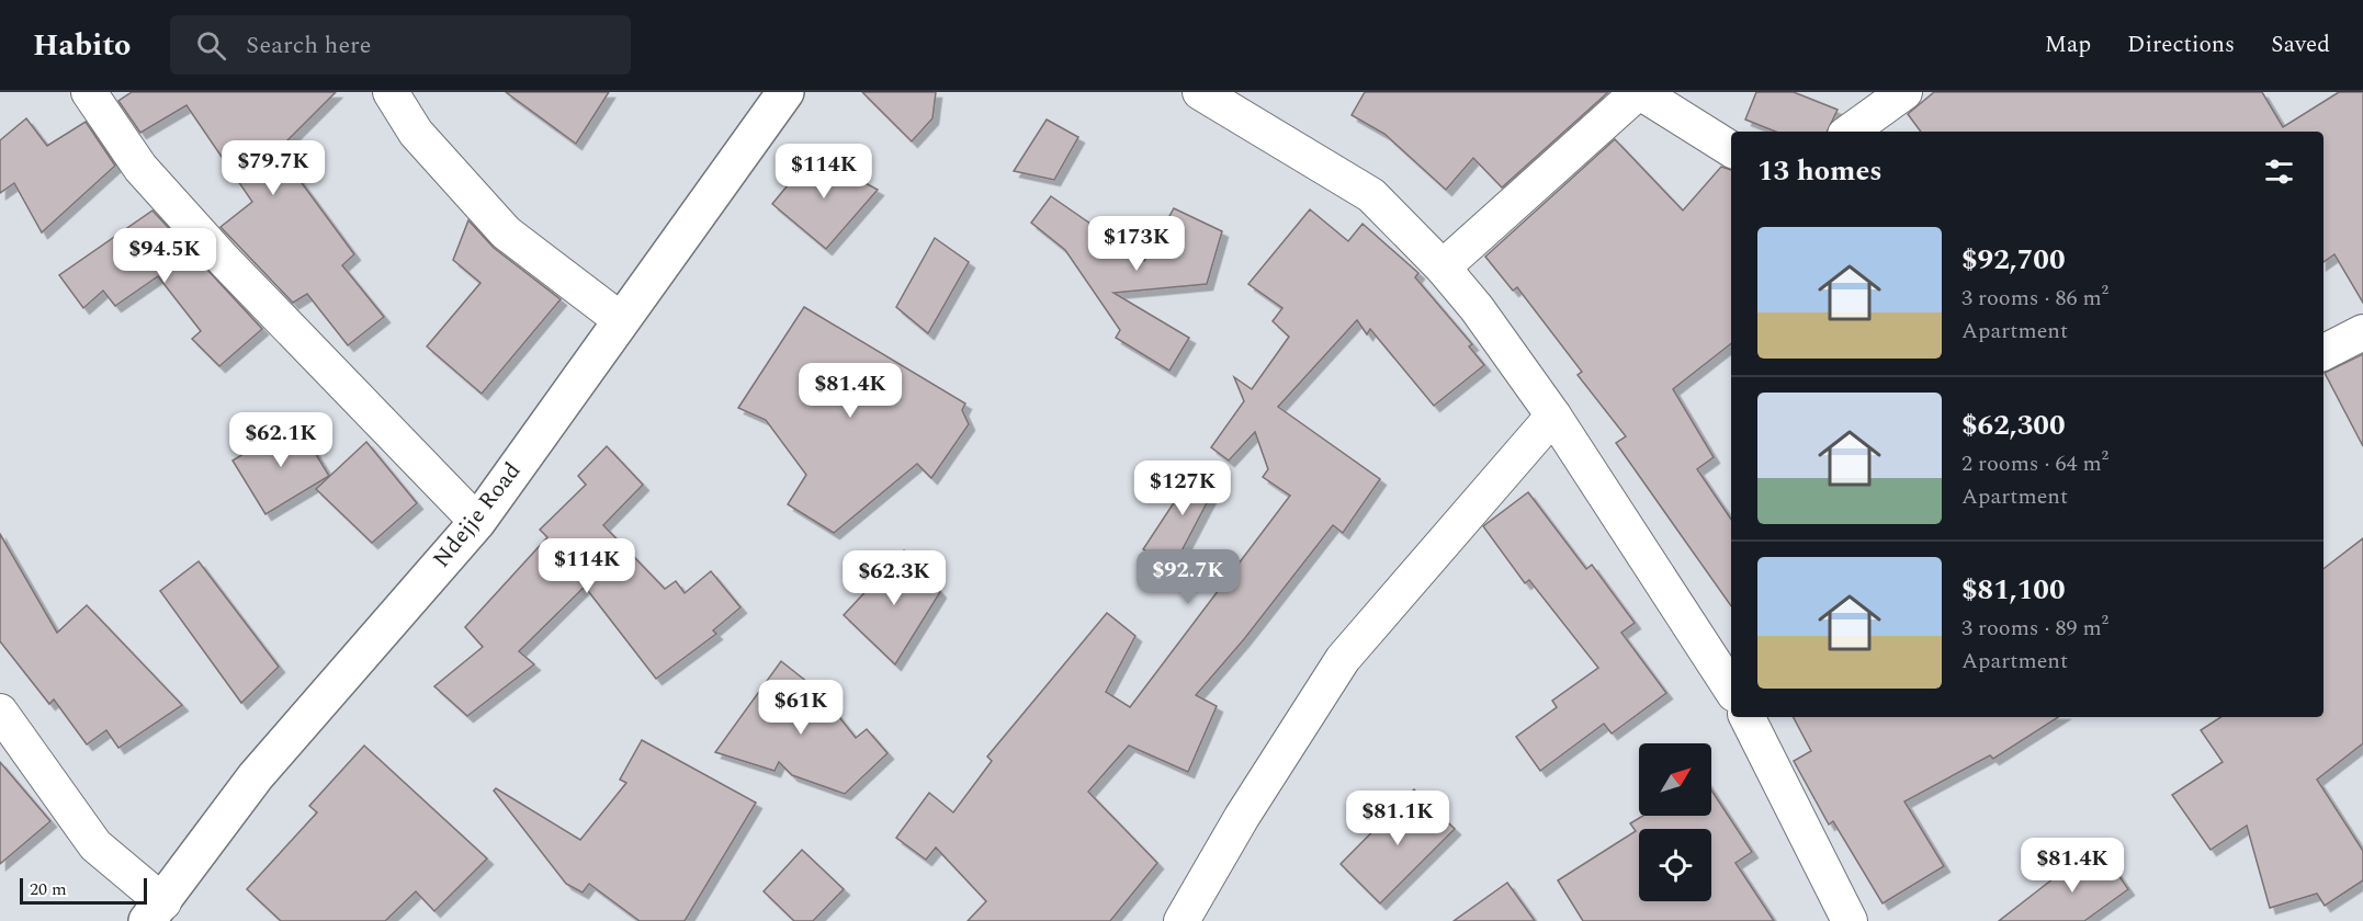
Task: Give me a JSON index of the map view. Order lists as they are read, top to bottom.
{
  "streets": {
    "street": ["Ndejje Road"]
  },
  "scale_bar": "20 m",
  "north": "top right",
  "page": {
    "header": "Habito",
    "search": "Search here",
    "nav": ["Map", "Directions", "Saved"],
    "heading": "13 homes",
    "price": [
      "$79.7K",
      "$114K",
      "$173K",
      "$94.5K",
      "$81.4K",
      "$62.1K",
      "$127K",
      "$114K",
      "$92.7K",
      "$62.3K",
      "$61K",
      "$81.1K",
      "$81.4K"
    ],
    "list": [
      {
        "name": "$92,700",
        "note": "3 rooms · 86 m² · Apartment"
      },
      {
        "name": "$62,300",
        "note": "2 rooms · 64 m² · Apartment"
      },
      {
        "name": "$81,100",
        "note": "3 rooms · 89 m² · Apartment"
      }
    ],
    "scale": "20 m"
  }
}
